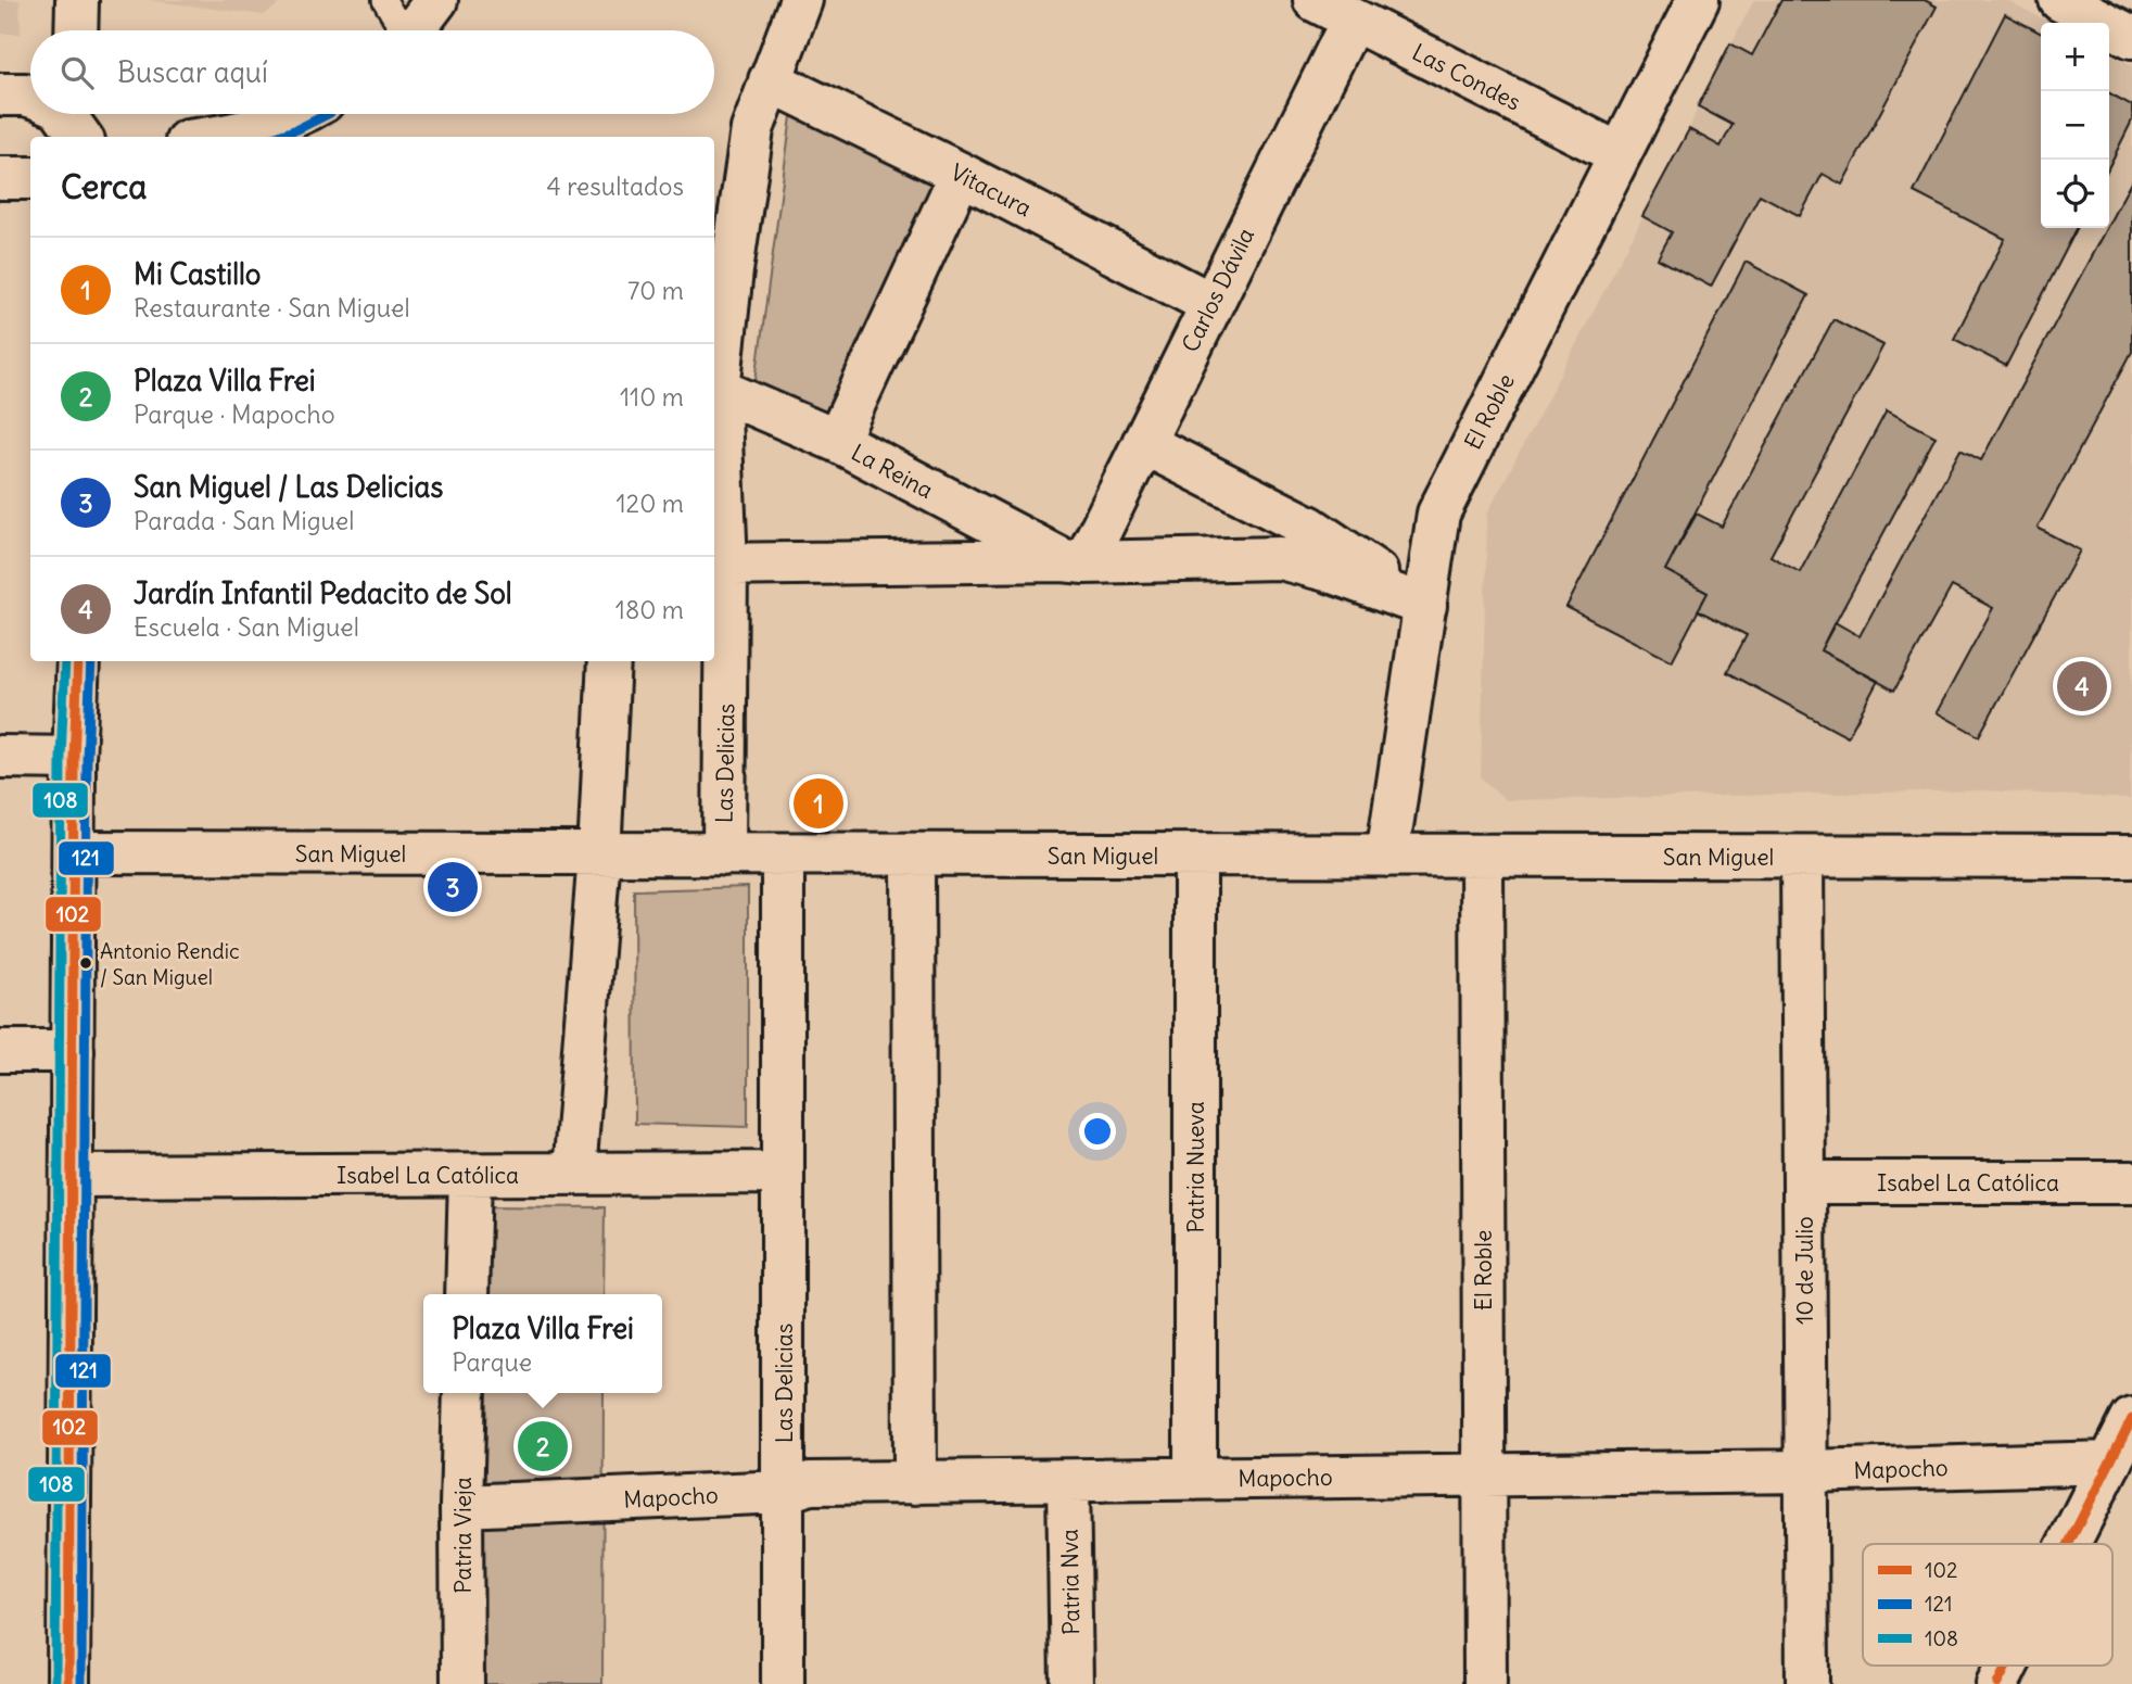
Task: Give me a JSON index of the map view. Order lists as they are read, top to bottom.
{
  "streets": {
    "street": [
      "Las Condes",
      "Vitacura",
      "Carlos Dávila",
      "El Roble",
      "La Reina",
      "Las Delicias",
      "San Miguel",
      "Patria Nueva",
      "Isabel La Católica",
      "10 de Julio",
      "Mapocho",
      "Patria Vieja",
      "Patria Nva"
    ]
  },
  "crossings": [
    ["Las Condes", "Carlos Dávila"],
    ["Las Condes", "El Roble"],
    ["Vitacura", "Carlos Dávila"],
    ["Vitacura", "Las Delicias"],
    ["Carlos Dávila", "La Reina"],
    ["El Roble", "La Reina"],
    ["El Roble", "San Miguel"],
    ["El Roble", "Mapocho"],
    ["La Reina", "Las Delicias"],
    ["Las Delicias", "San Miguel"],
    ["Las Delicias", "Isabel La Católica"],
    ["Las Delicias", "Mapocho"],
    ["San Miguel", "Patria Nueva"],
    ["San Miguel", "10 de Julio"],
    ["Patria Nueva", "Mapocho"],
    ["Isabel La Católica", "10 de Julio"],
    ["10 de Julio", "Mapocho"],
    ["Mapocho", "Patria Vieja"],
    ["Mapocho", "Patria Nva"]
  ],
  "places": ["Antonio Rendic / San Miguel"],
  "lines": ["transit line 121", "transit line 102", "transit line 108"],
  "legend": ["102", "121", "108"],
  "page": {
    "map_buttons": ["+", "−"],
    "search": "Buscar aquí",
    "heading": ["Cerca", "4 resultados"],
    "list": [
      {
        "mark": "1",
        "name": "Mi Castillo",
        "note": "Restaurante · San Miguel",
        "value": "70 m"
      },
      {
        "mark": "2",
        "name": "Plaza Villa Frei",
        "note": "Parque · Mapocho",
        "value": "110 m"
      },
      {
        "mark": "3",
        "name": "San Miguel / Las Delicias",
        "note": "Parada · San Miguel",
        "value": "120 m"
      },
      {
        "mark": "4",
        "name": "Jardín Infantil Pedacito de Sol",
        "note": "Escuela · San Miguel",
        "value": "180 m"
      }
    ],
    "pins": [
      "4",
      "1",
      "3",
      "2"
    ],
    "popup": ["Plaza Villa Frei", "Parque"]
  }
}
